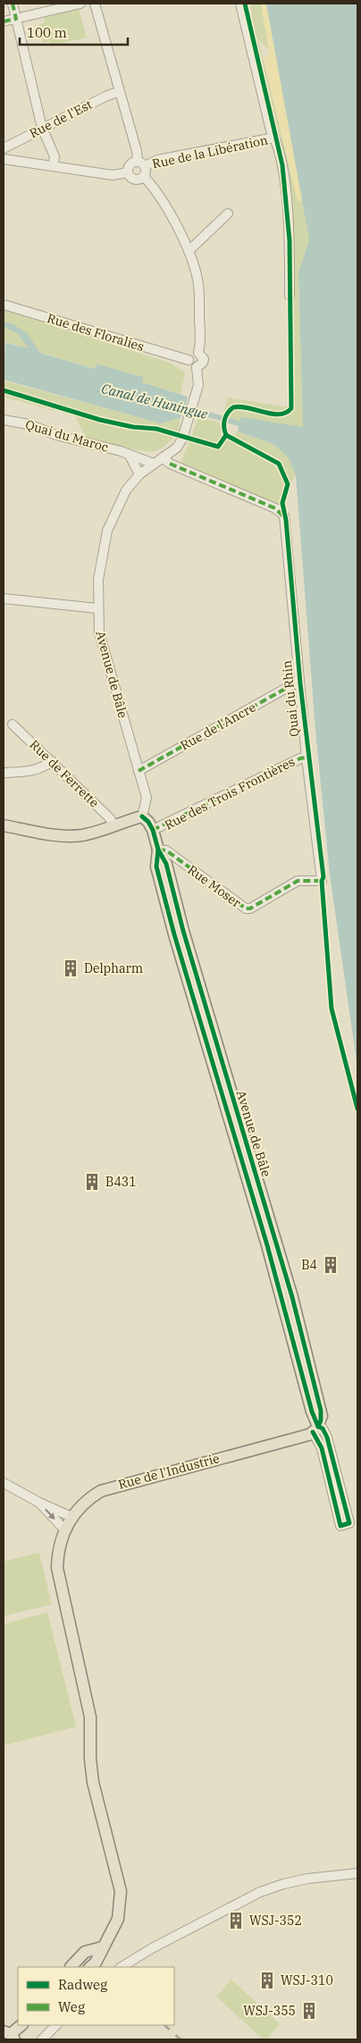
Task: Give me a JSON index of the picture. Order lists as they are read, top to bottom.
{
  "streets": {
    "main road": ["Avenue de Bâle", "Rue de l'Industrie"],
    "street": [
      "Rue de l'Est",
      "Rue de la Libération",
      "Rue des Floralies",
      "Quai du Maroc",
      "Quai du Rhin",
      "Rue de l'Ancre",
      "Rue de Ferrette",
      "Rue des Trois Frontières",
      "Rue Moser"
    ]
  },
  "crossings": [
    ["Rue des Floralies", "Avenue de Bâle"],
    ["Quai du Maroc", "Avenue de Bâle"],
    ["Avenue de Bâle", "Quai du Rhin"],
    ["Avenue de Bâle", "Rue de l'Ancre"],
    ["Avenue de Bâle", "Rue des Trois Frontières"],
    ["Avenue de Bâle", "Rue Moser"],
    ["Avenue de Bâle", "Rue de l'Industrie"],
    ["Quai du Rhin", "Rue de l'Ancre"],
    ["Quai du Rhin", "Rue des Trois Frontières"],
    ["Quai du Rhin", "Rue Moser"]
  ],
  "water": ["Canal de Huningue"],
  "places": {
    "building": [
      "Delpharm",
      "B431",
      "B4",
      "WSJ-352",
      "WSJ-310",
      "WSJ-355"
    ]
  },
  "legend": ["Radweg", "Weg"],
  "scale_bar": "100 m"
}
